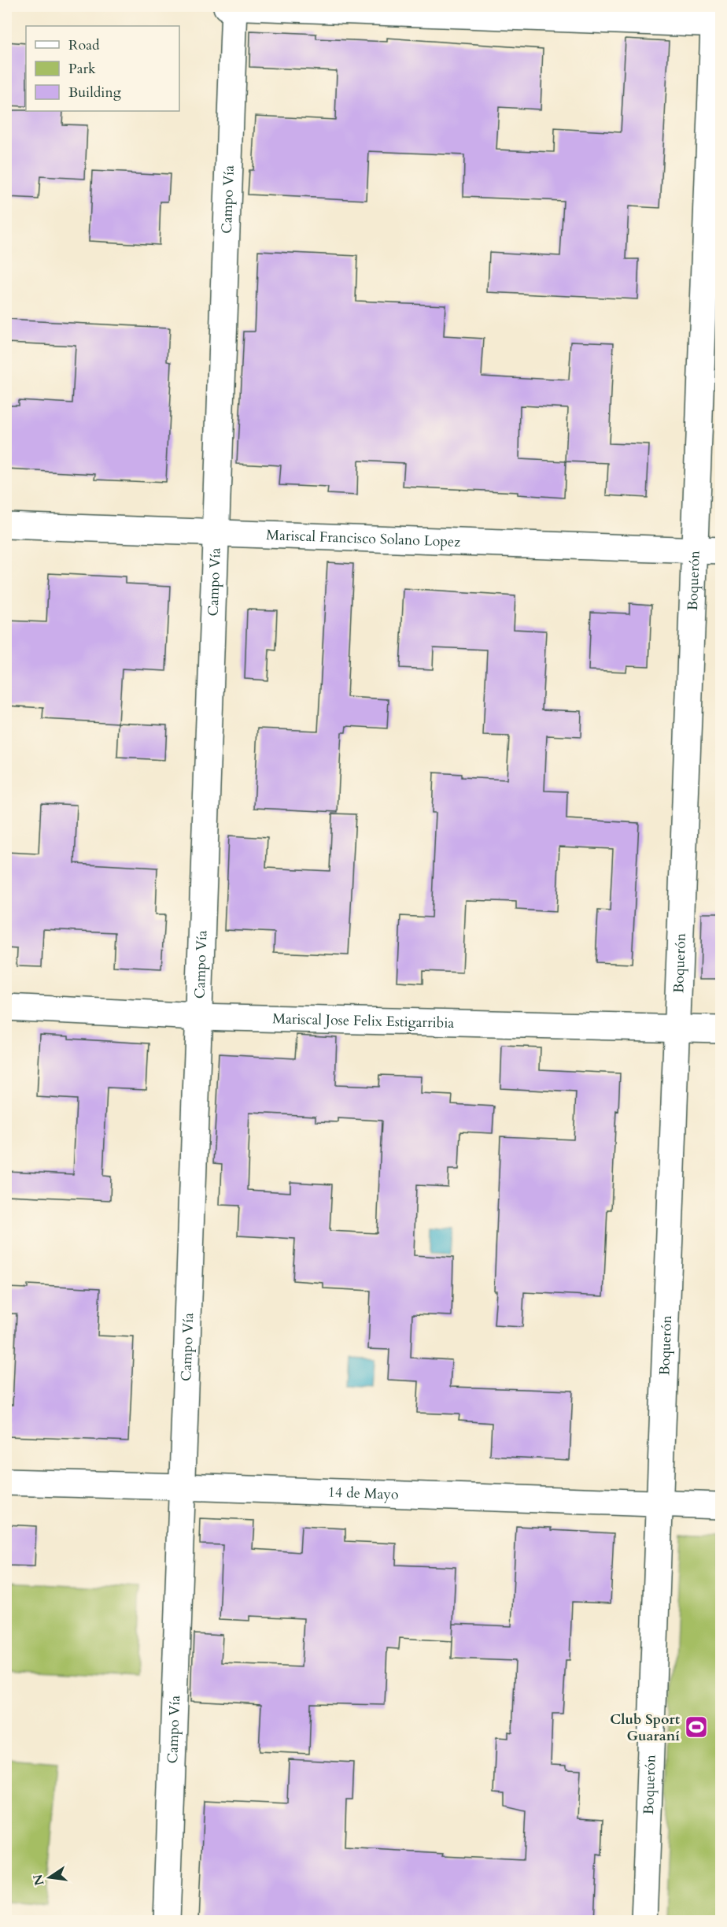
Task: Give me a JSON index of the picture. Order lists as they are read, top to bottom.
{
  "streets": {
    "street": [
      "Campo Vía",
      "Mariscal Francisco Solano Lopez",
      "Boquerón",
      "Mariscal Jose Felix Estigarribia",
      "14 de Mayo"
    ]
  },
  "crossings": [
    ["Campo Vía", "Mariscal Francisco Solano Lopez"],
    ["Campo Vía", "Mariscal Jose Felix Estigarribia"],
    ["Campo Vía", "14 de Mayo"],
    ["Mariscal Francisco Solano Lopez", "Boquerón"],
    ["Boquerón", "Mariscal Jose Felix Estigarribia"],
    ["Boquerón", "14 de Mayo"]
  ],
  "places": {
    "sports": ["Club Sport Guaraní"]
  },
  "legend": ["Road", "Park", "Building"],
  "north": "left"
}
